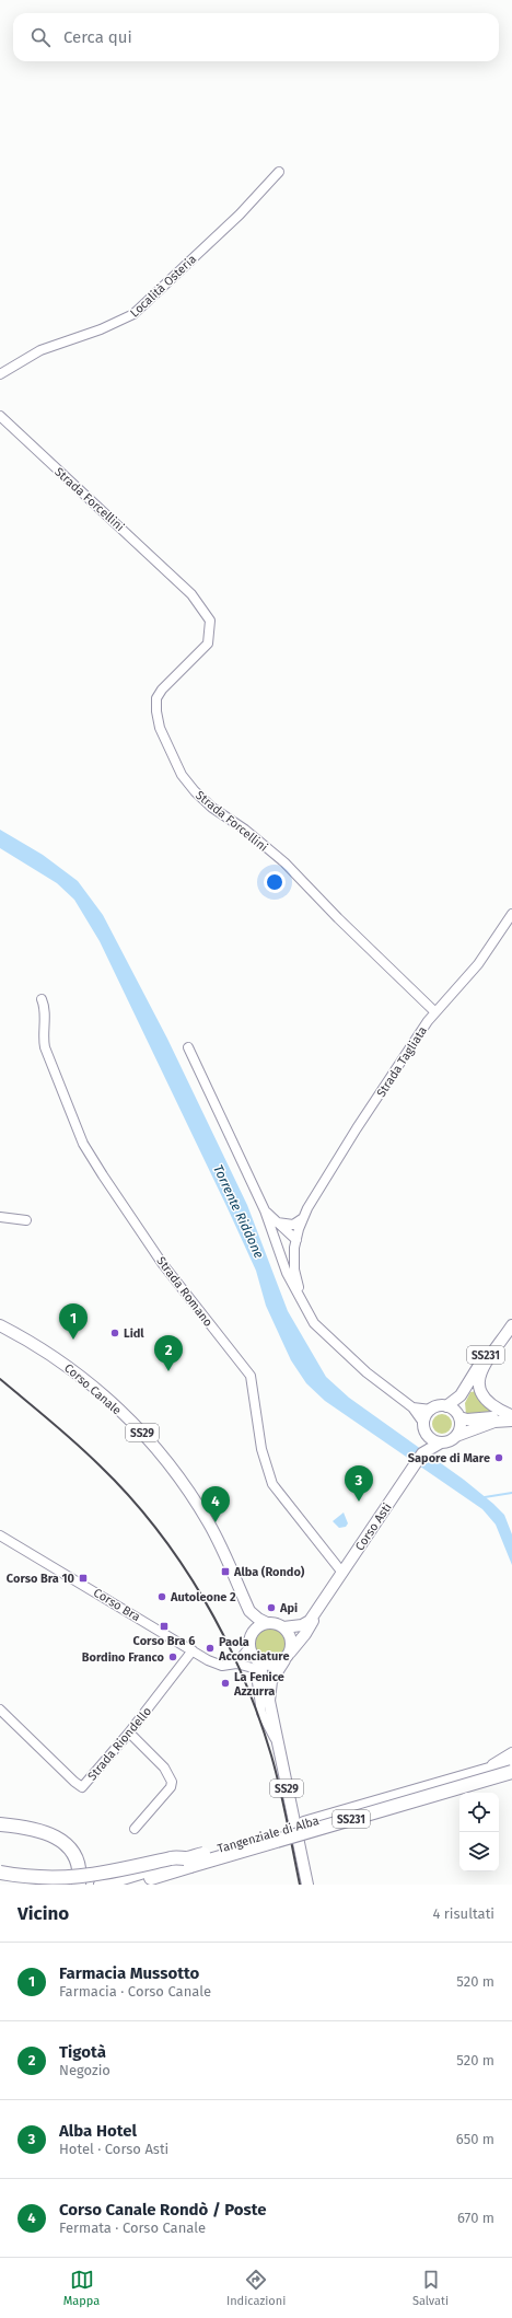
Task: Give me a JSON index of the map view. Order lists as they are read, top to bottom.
{
  "streets": {
    "highway": ["SS231", "Tangenziale di Alba"],
    "main road": ["Corso Canale", "SS29", "Corso Asti"],
    "street": [
      "Località Osteria",
      "Strada Forcellini",
      "Strada Tagliata",
      "Strada Romano",
      "Corso Bra",
      "Strada Riondello"
    ]
  },
  "crossings": [
    ["Strada Forcellini", "Strada Tagliata"],
    ["Strada Tagliata", "SS231"],
    ["Strada Romano", "Corso Asti"],
    ["SS231", "Tangenziale di Alba"],
    ["Corso Canale", "SS29"],
    ["Corso Canale", "Corso Asti"],
    ["SS29", "Corso Asti"],
    ["SS29", "Corso Bra"],
    ["Corso Bra", "Strada Riondello"]
  ],
  "water": ["Torrente Riddone"],
  "places": {
    "other": [
      "Lidl",
      "Sapore di Mare",
      "Autoleone 2",
      "Api",
      "Paola Acconciature",
      "Bordino Franco",
      "La Fenice Azzurra"
    ],
    "transit": ["Alba (Rondo)", "Corso Bra 10", "Corso Bra 6"]
  },
  "page": {
    "search": "Cerca qui",
    "pins": [
      "1",
      "2",
      "3",
      "4"
    ],
    "heading": ["Vicino", "4 risultati"],
    "list": [
      {
        "mark": "1",
        "name": "Farmacia Mussotto",
        "note": "Farmacia · Corso Canale",
        "value": "520 m"
      },
      {
        "mark": "2",
        "name": "Tigotà",
        "note": "Negozio",
        "value": "520 m"
      },
      {
        "mark": "3",
        "name": "Alba Hotel",
        "note": "Hotel · Corso Asti",
        "value": "650 m"
      },
      {
        "mark": "4",
        "name": "Corso Canale Rondò / Poste",
        "note": "Fermata · Corso Canale",
        "value": "670 m"
      }
    ],
    "nav": ["Mappa", "Indicazioni", "Salvati"]
  }
}
